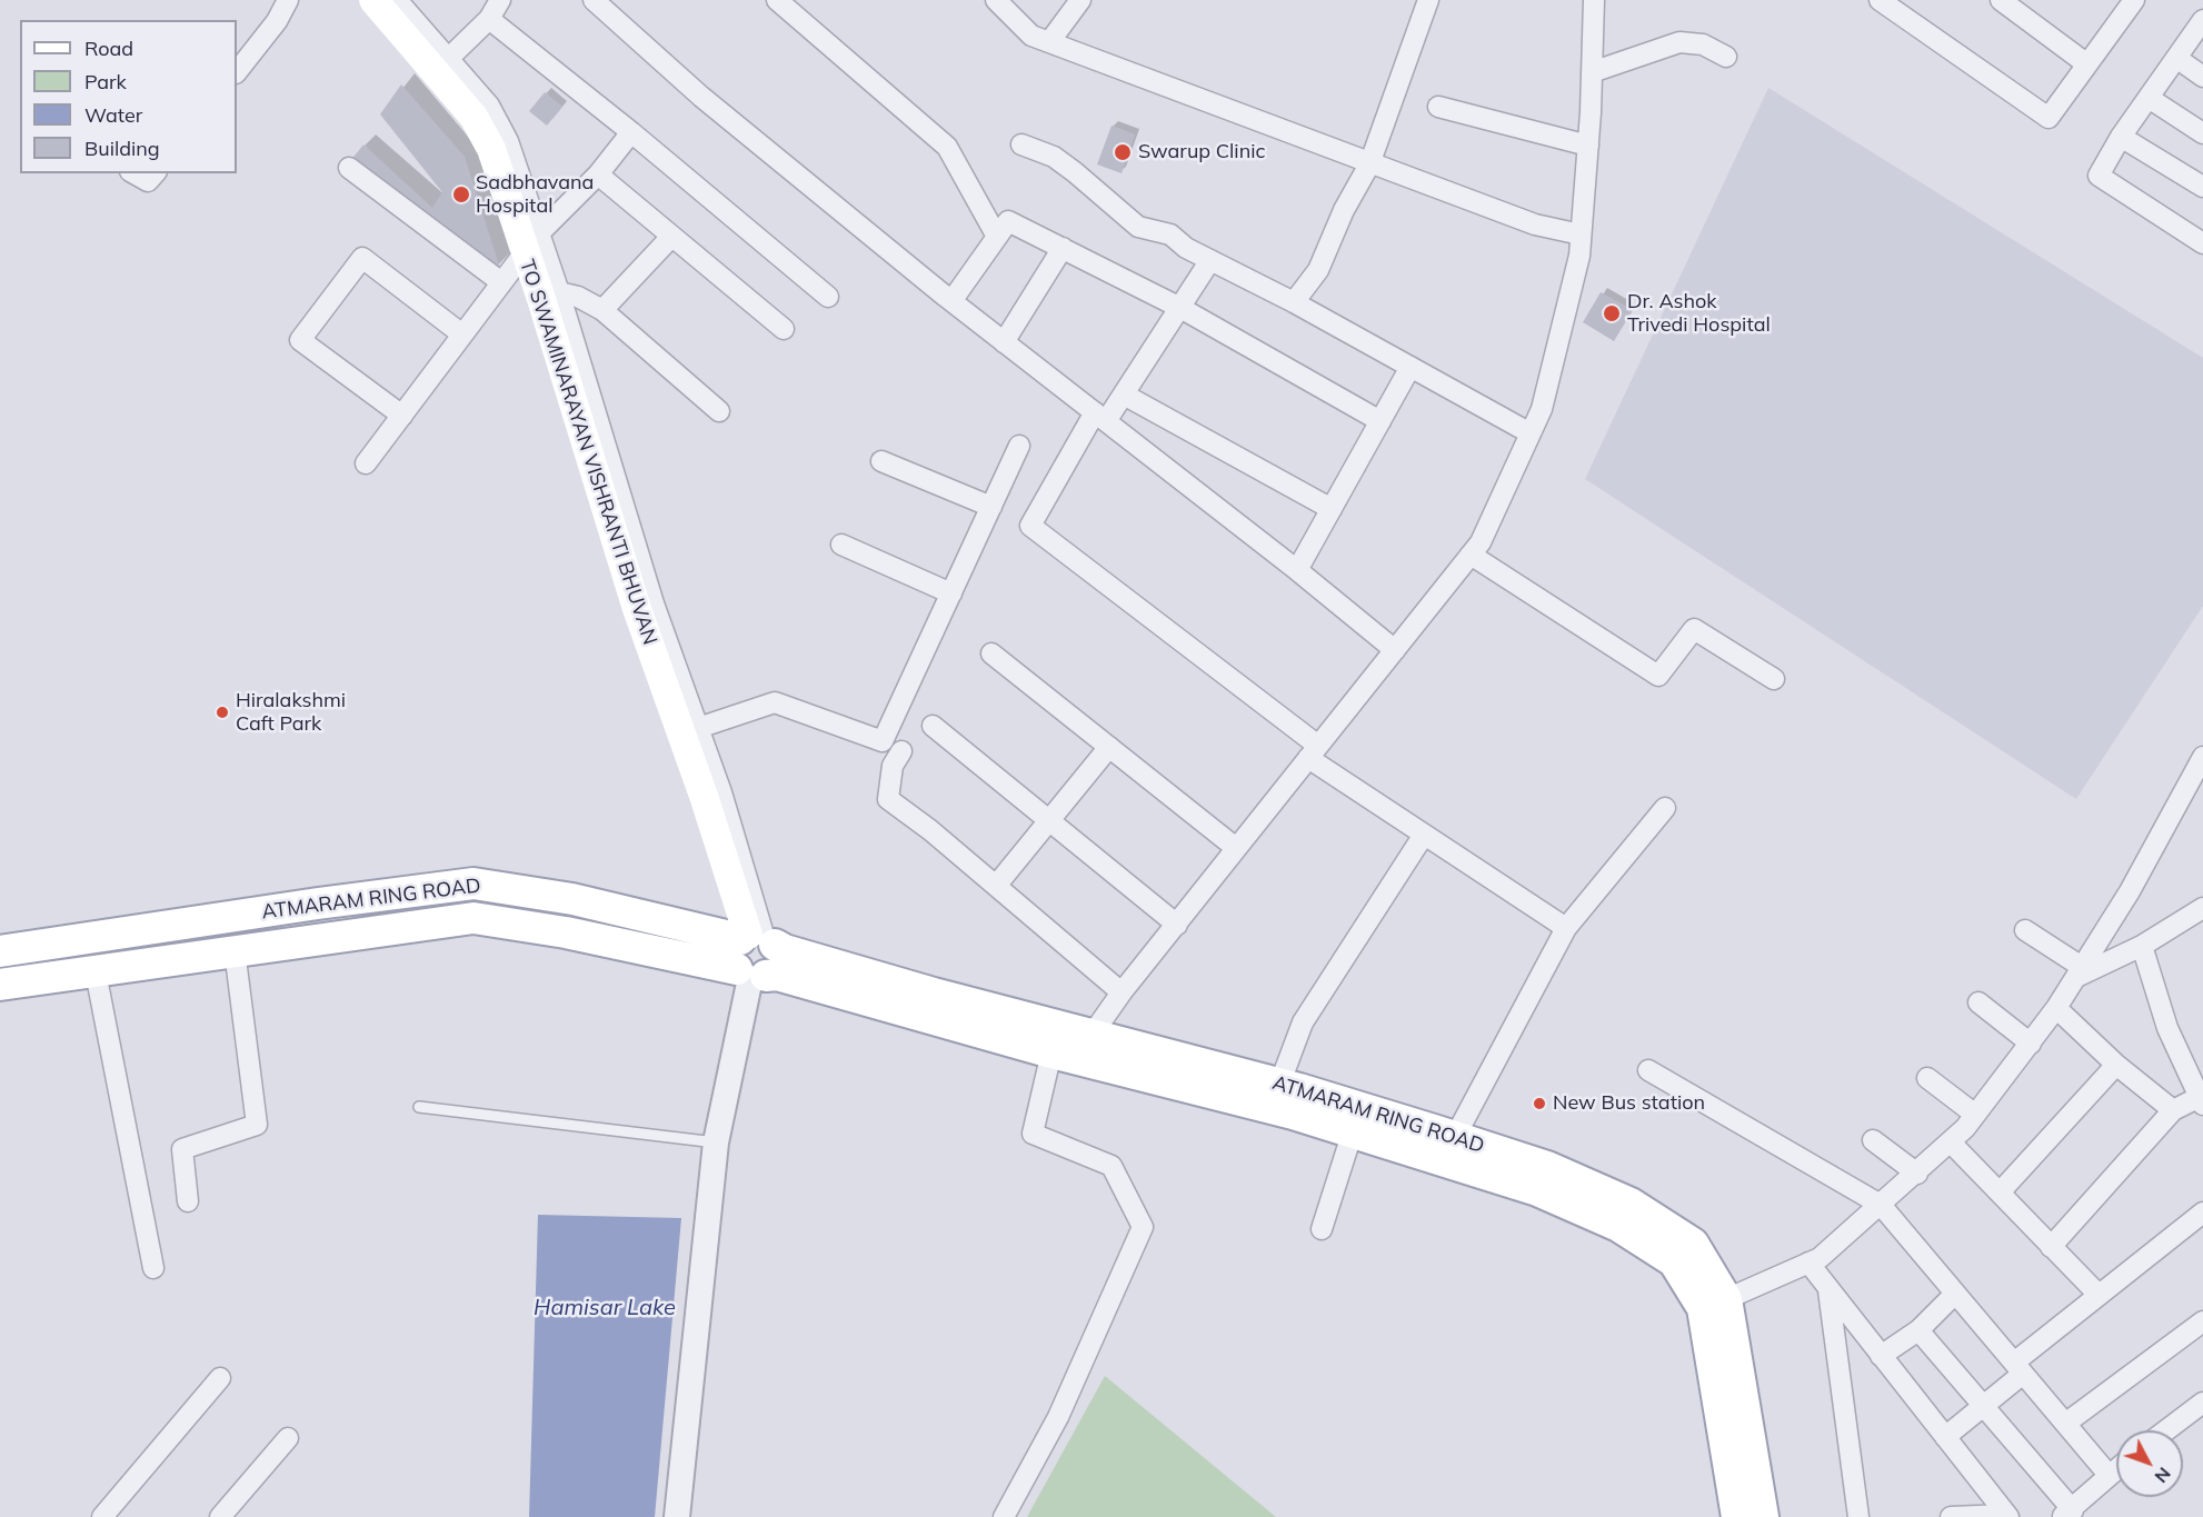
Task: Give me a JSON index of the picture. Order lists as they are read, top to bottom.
{
  "streets": {
    "main road": ["TO SWAMINARAYAN VISHRANTI BHUVAN", "ATMARAM RING ROAD"]
  },
  "crossings": [
    ["TO SWAMINARAYAN VISHRANTI BHUVAN", "ATMARAM RING ROAD"]
  ],
  "water": ["Hamisar Lake"],
  "places": [
    "Swarup Clinic",
    "Sadbhavana Hospital",
    "Dr. Ashok Trivedi Hospital",
    "Hiralakshmi Caft Park",
    "New Bus station"
  ],
  "legend": [
    "Road",
    "Park",
    "Water",
    "Building"
  ],
  "north": "bottom right"
}
